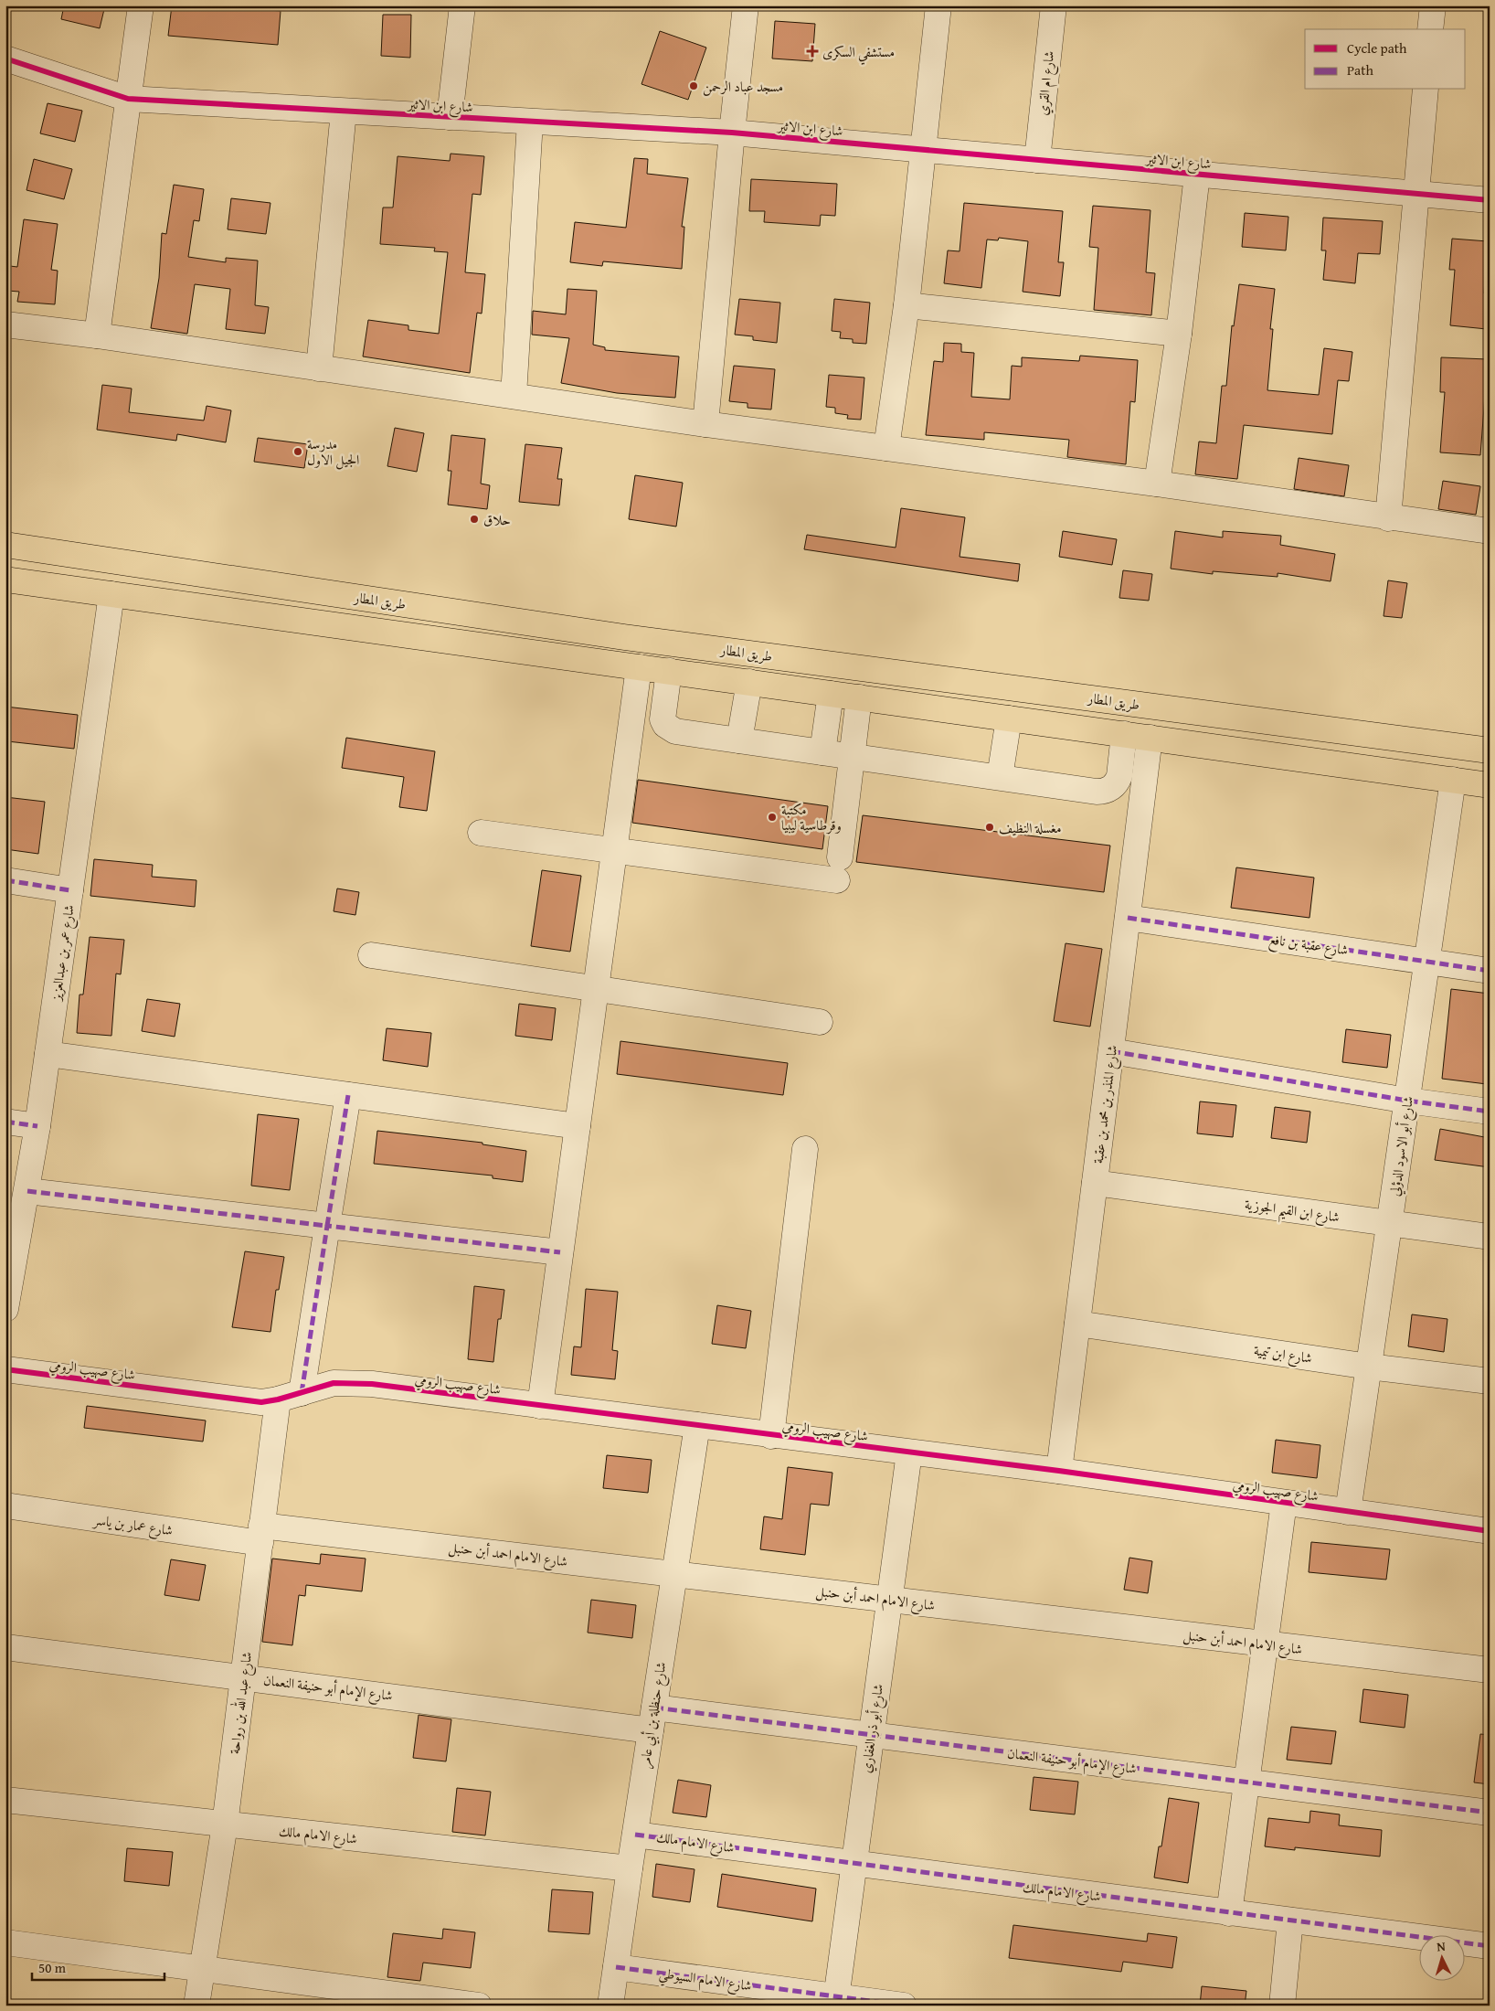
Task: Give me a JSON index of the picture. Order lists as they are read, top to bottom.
{
  "streets": {
    "highway": ["طريق المطار"],
    "street": [
      "شارع ام القري",
      "شارع ابن الاثير",
      "شارع عقبة بن نافع",
      "شارع عمر بن عبدالعزيز",
      "شارع المنذر بن محمد بن عقبة",
      "شارع أبو الاسود الدؤلي",
      "شارع ابن القيم الجوزية",
      "شارع ابن تيمية",
      "شارع صهيب الرومي",
      "شارع عمار بن ياسر",
      "شارع الامام احمد أبن حنبل",
      "شارع الإمام أبو حنيفة النعمان",
      "شارع عبد الله بن رواحة",
      "شارع حنظلة بن أبي عامر",
      "شارع أبو ذر الغفاري",
      "شارع الامام مالك",
      "شارع الامام السيوطي"
    ]
  },
  "crossings": [
    ["شارع ام القري", "شارع ابن الاثير"],
    ["شارع عقبة بن نافع", "شارع المنذر بن محمد بن عقبة"],
    ["شارع عقبة بن نافع", "شارع أبو الاسود الدؤلي"],
    ["شارع المنذر بن محمد بن عقبة", "شارع ابن القيم الجوزية"],
    ["شارع المنذر بن محمد بن عقبة", "شارع ابن تيمية"],
    ["شارع المنذر بن محمد بن عقبة", "شارع صهيب الرومي"],
    ["شارع أبو الاسود الدؤلي", "شارع ابن القيم الجوزية"],
    ["شارع أبو الاسود الدؤلي", "شارع ابن تيمية"],
    ["شارع أبو الاسود الدؤلي", "شارع صهيب الرومي"],
    ["شارع صهيب الرومي", "شارع عبد الله بن رواحة"],
    ["شارع صهيب الرومي", "شارع حنظلة بن أبي عامر"],
    ["شارع صهيب الرومي", "شارع أبو ذر الغفاري"],
    ["شارع عمار بن ياسر", "شارع الامام احمد أبن حنبل"],
    ["شارع عمار بن ياسر", "شارع عبد الله بن رواحة"],
    ["شارع الامام احمد أبن حنبل", "شارع عبد الله بن رواحة"],
    ["شارع الامام احمد أبن حنبل", "شارع حنظلة بن أبي عامر"],
    ["شارع الامام احمد أبن حنبل", "شارع أبو ذر الغفاري"],
    ["شارع الإمام أبو حنيفة النعمان", "شارع عبد الله بن رواحة"],
    ["شارع الإمام أبو حنيفة النعمان", "شارع حنظلة بن أبي عامر"],
    ["شارع الإمام أبو حنيفة النعمان", "شارع أبو ذر الغفاري"],
    ["شارع عبد الله بن رواحة", "شارع الامام مالك"],
    ["شارع حنظلة بن أبي عامر", "شارع الامام مالك"],
    ["شارع حنظلة بن أبي عامر", "شارع الامام السيوطي"],
    ["شارع أبو ذر الغفاري", "شارع الامام مالك"],
    ["شارع أبو ذر الغفاري", "شارع الامام السيوطي"]
  ],
  "places": {
    "health": ["مستشفي السكرى"],
    "other": [
      "مسجد عباد الرحمن",
      "مدرسة الجيل الاول",
      "حلاق",
      "مكتبة وقرطاسية ليبيا",
      "مغسلة النظيف"
    ]
  },
  "legend": ["Cycle path", "Path"],
  "scale_bar": "50 m",
  "north": "top"
}
